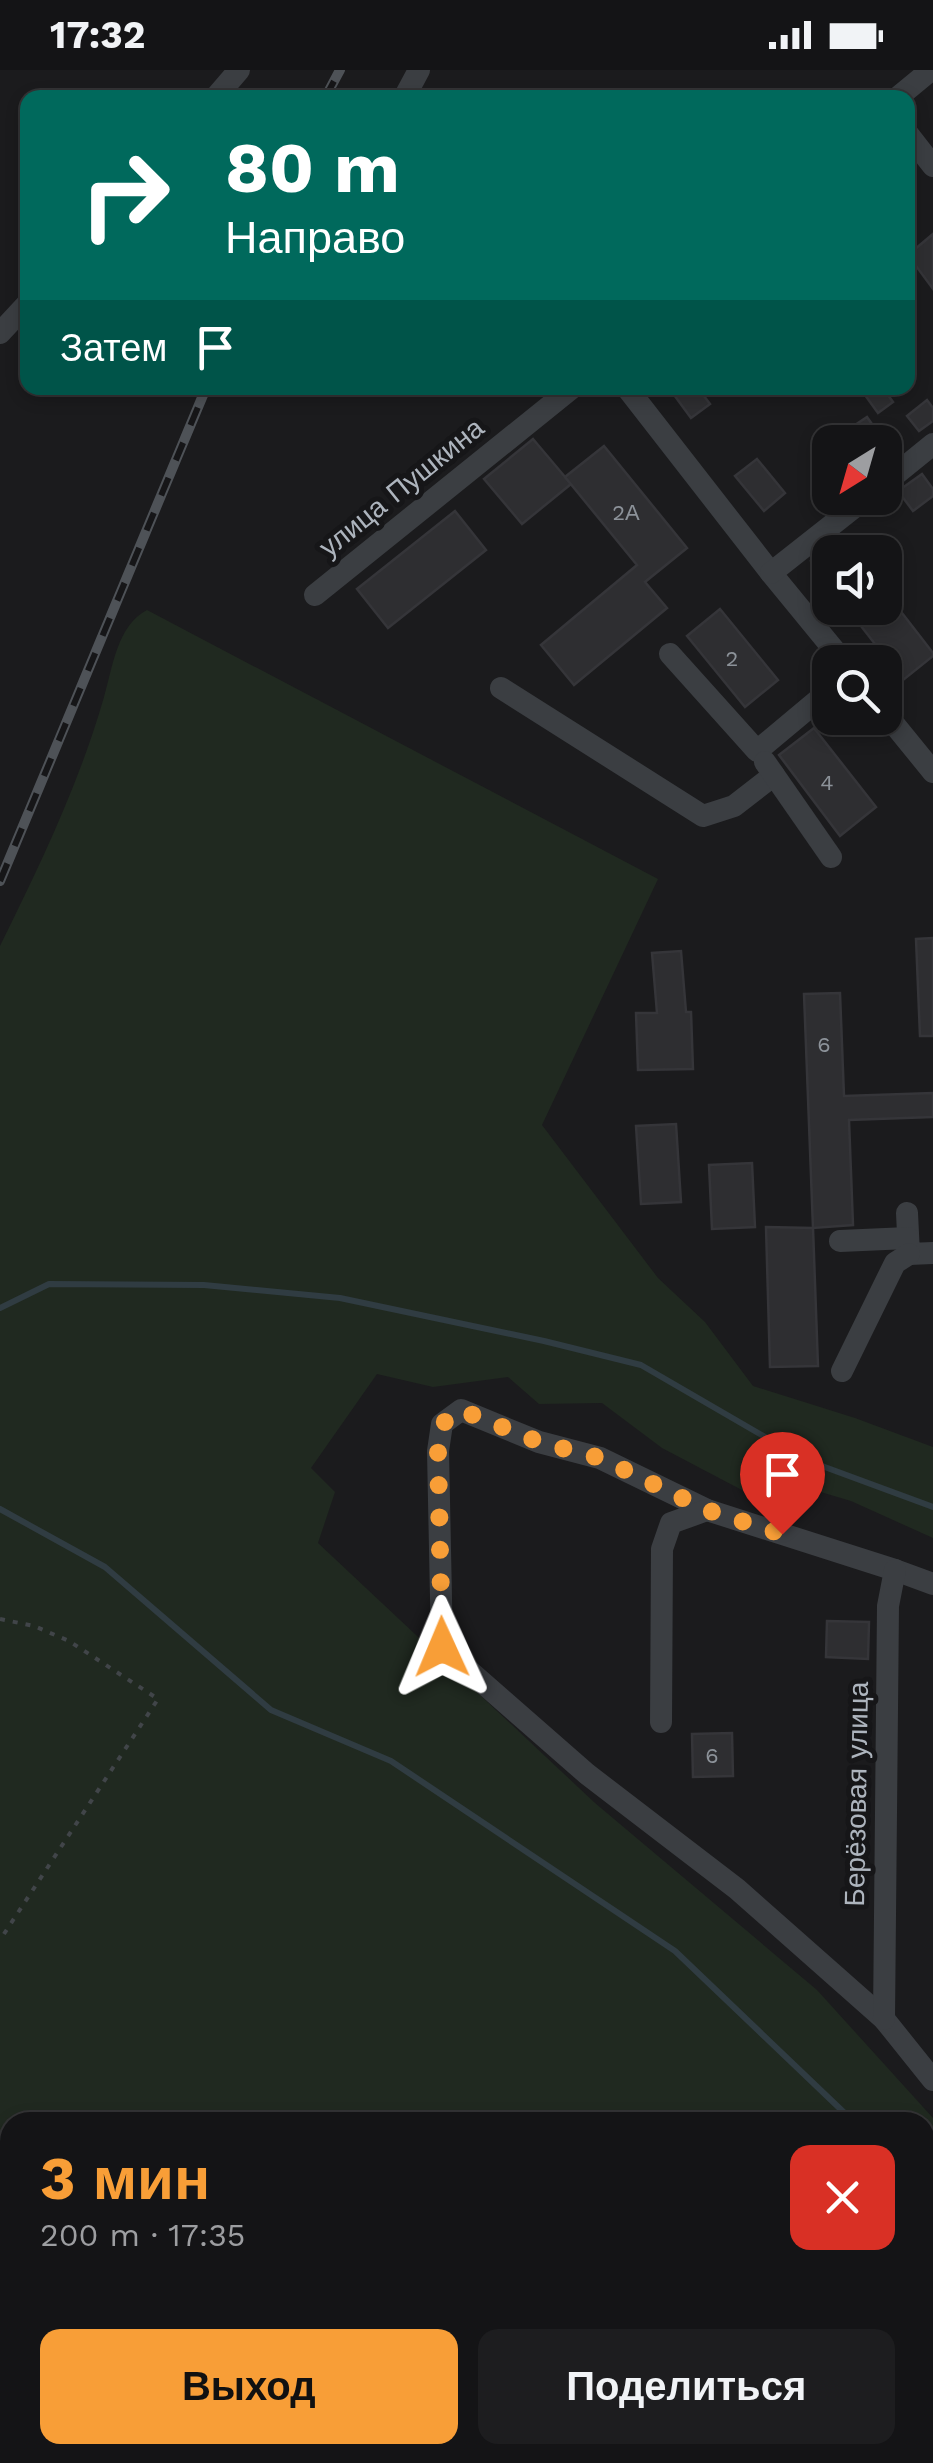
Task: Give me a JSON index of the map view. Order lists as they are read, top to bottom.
{
  "streets": {
    "street": ["улица Пушкина", "Берёзовая улица"]
  },
  "house_numbers": [
    "2А",
    "2",
    "4",
    "6",
    "6"
  ],
  "north": "bottom left",
  "page": {
    "status": "17:32",
    "turn": ["80 m", "Направо"],
    "then": "Затем",
    "heading": ["3 мин", "200 m · 17:35"],
    "buttons": ["Выход", "Поделиться"]
  }
}
